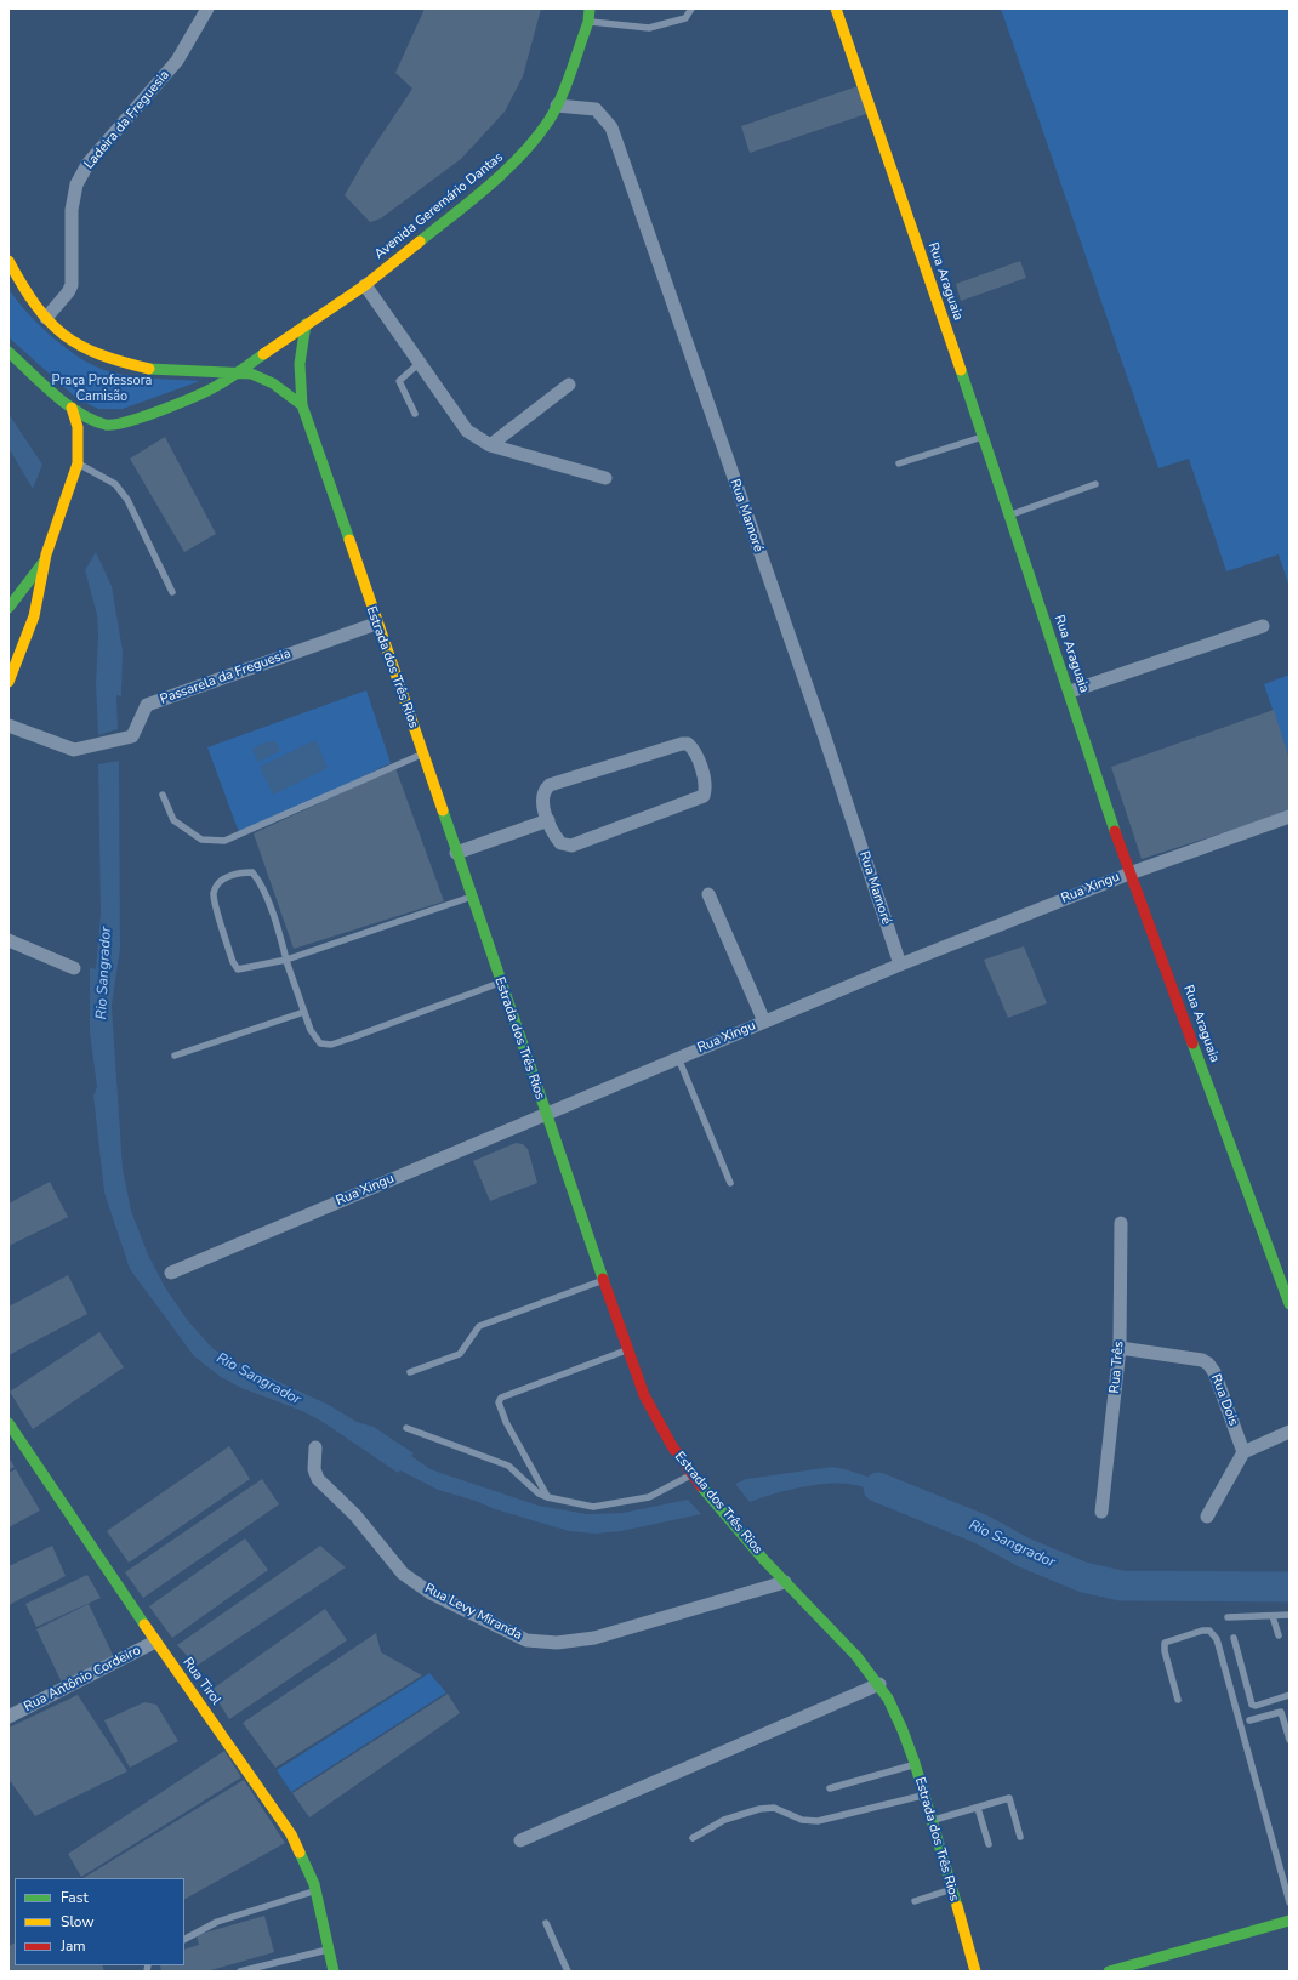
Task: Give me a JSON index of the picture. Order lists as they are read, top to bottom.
{
  "streets": {
    "main road": [
      "Avenida Geremário Dantas",
      "Rua Araguaia",
      "Estrada dos Três Rios",
      "Rua Tirol"
    ],
    "street": [
      "Ladeira da Freguesia",
      "Rua Mamoré",
      "Passarela da Freguesia",
      "Rua Xingu",
      "Rua Três",
      "Rua Dois",
      "Rua Levy Miranda",
      "Rua Antônio Cordeiro"
    ]
  },
  "crossings": [
    ["Avenida Geremário Dantas", "Rua Mamoré"],
    ["Avenida Geremário Dantas", "Estrada dos Três Rios"],
    ["Rua Araguaia", "Rua Xingu"],
    ["Rua Mamoré", "Rua Xingu"],
    ["Estrada dos Três Rios", "Passarela da Freguesia"],
    ["Estrada dos Três Rios", "Rua Xingu"],
    ["Estrada dos Três Rios", "Rua Levy Miranda"],
    ["Rua Três", "Rua Dois"],
    ["Rua Antônio Cordeiro", "Rua Tirol"]
  ],
  "water": ["Rio Sangrador"],
  "parks": ["Praça Professora Camisão"],
  "legend": ["Fast", "Slow", "Jam"]
}
